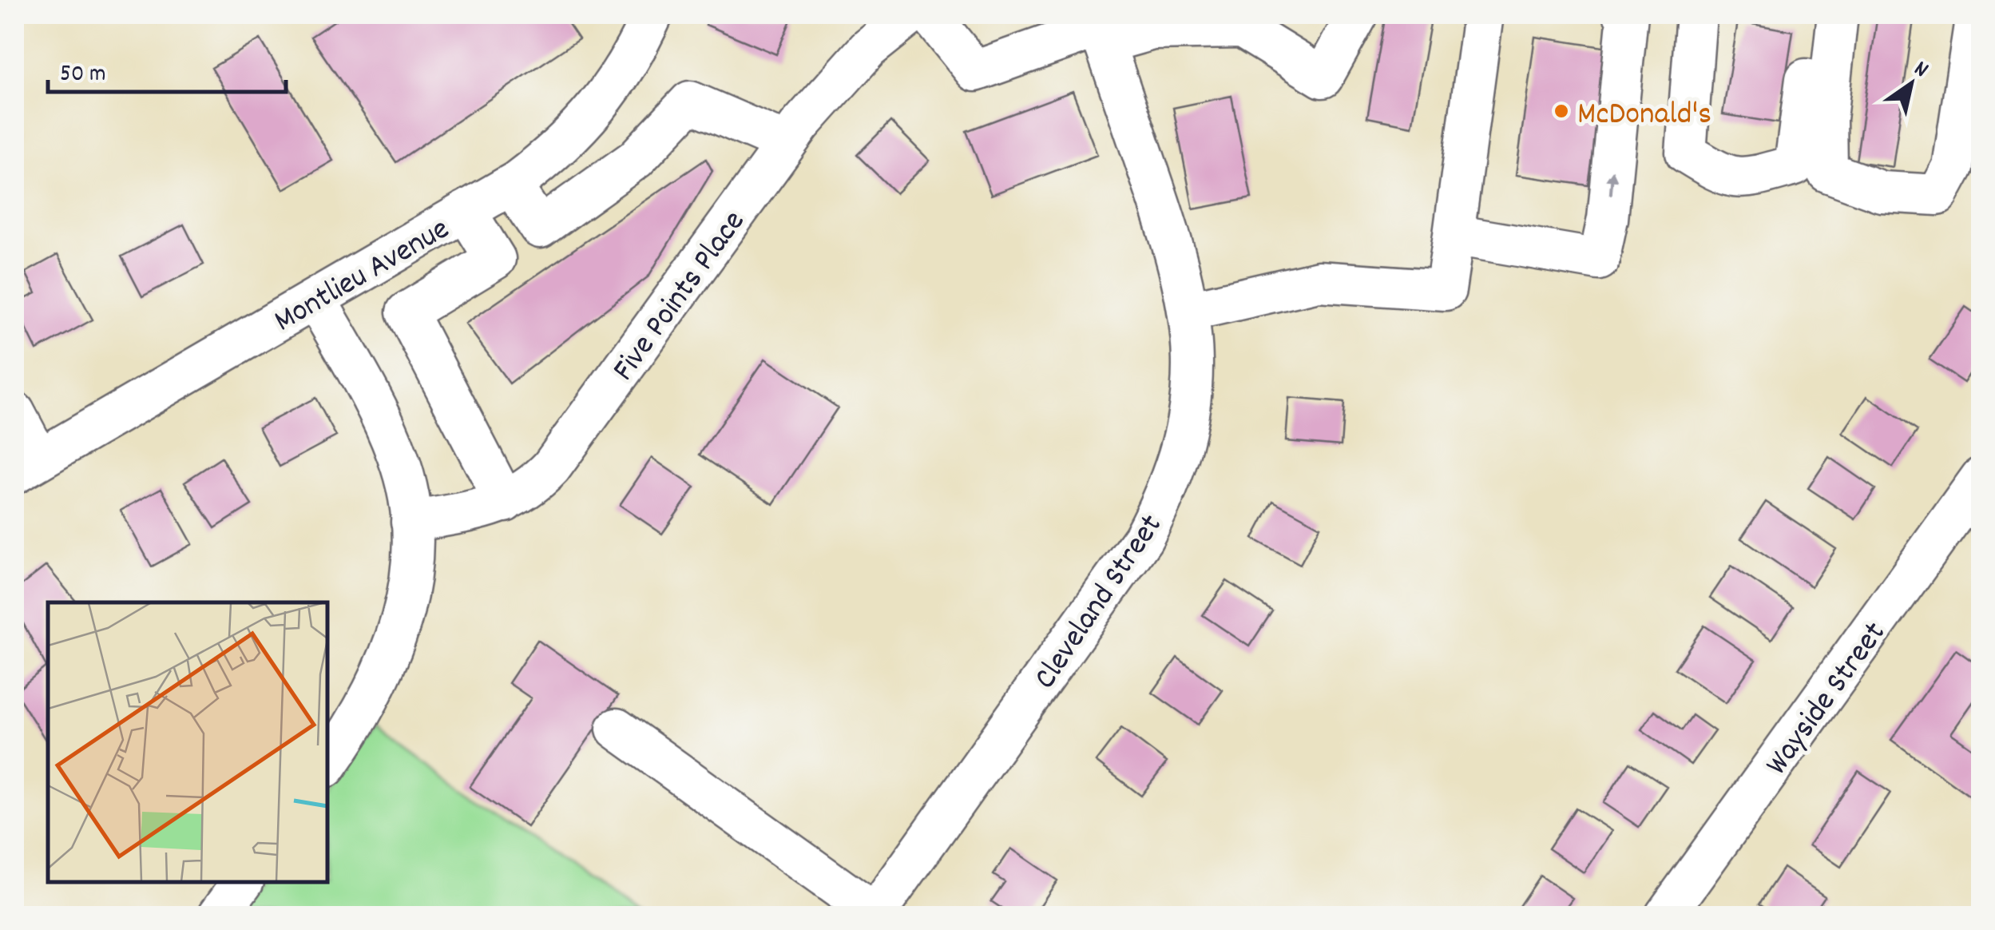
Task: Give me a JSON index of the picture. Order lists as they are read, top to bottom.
{
  "streets": {
    "street": [
      "Montlieu Avenue",
      "Five Points Place",
      "Cleveland Street",
      "Wayside Street"
    ]
  },
  "places": ["McDonald's"],
  "scale_bar": "50 m",
  "north": "top right"
}
